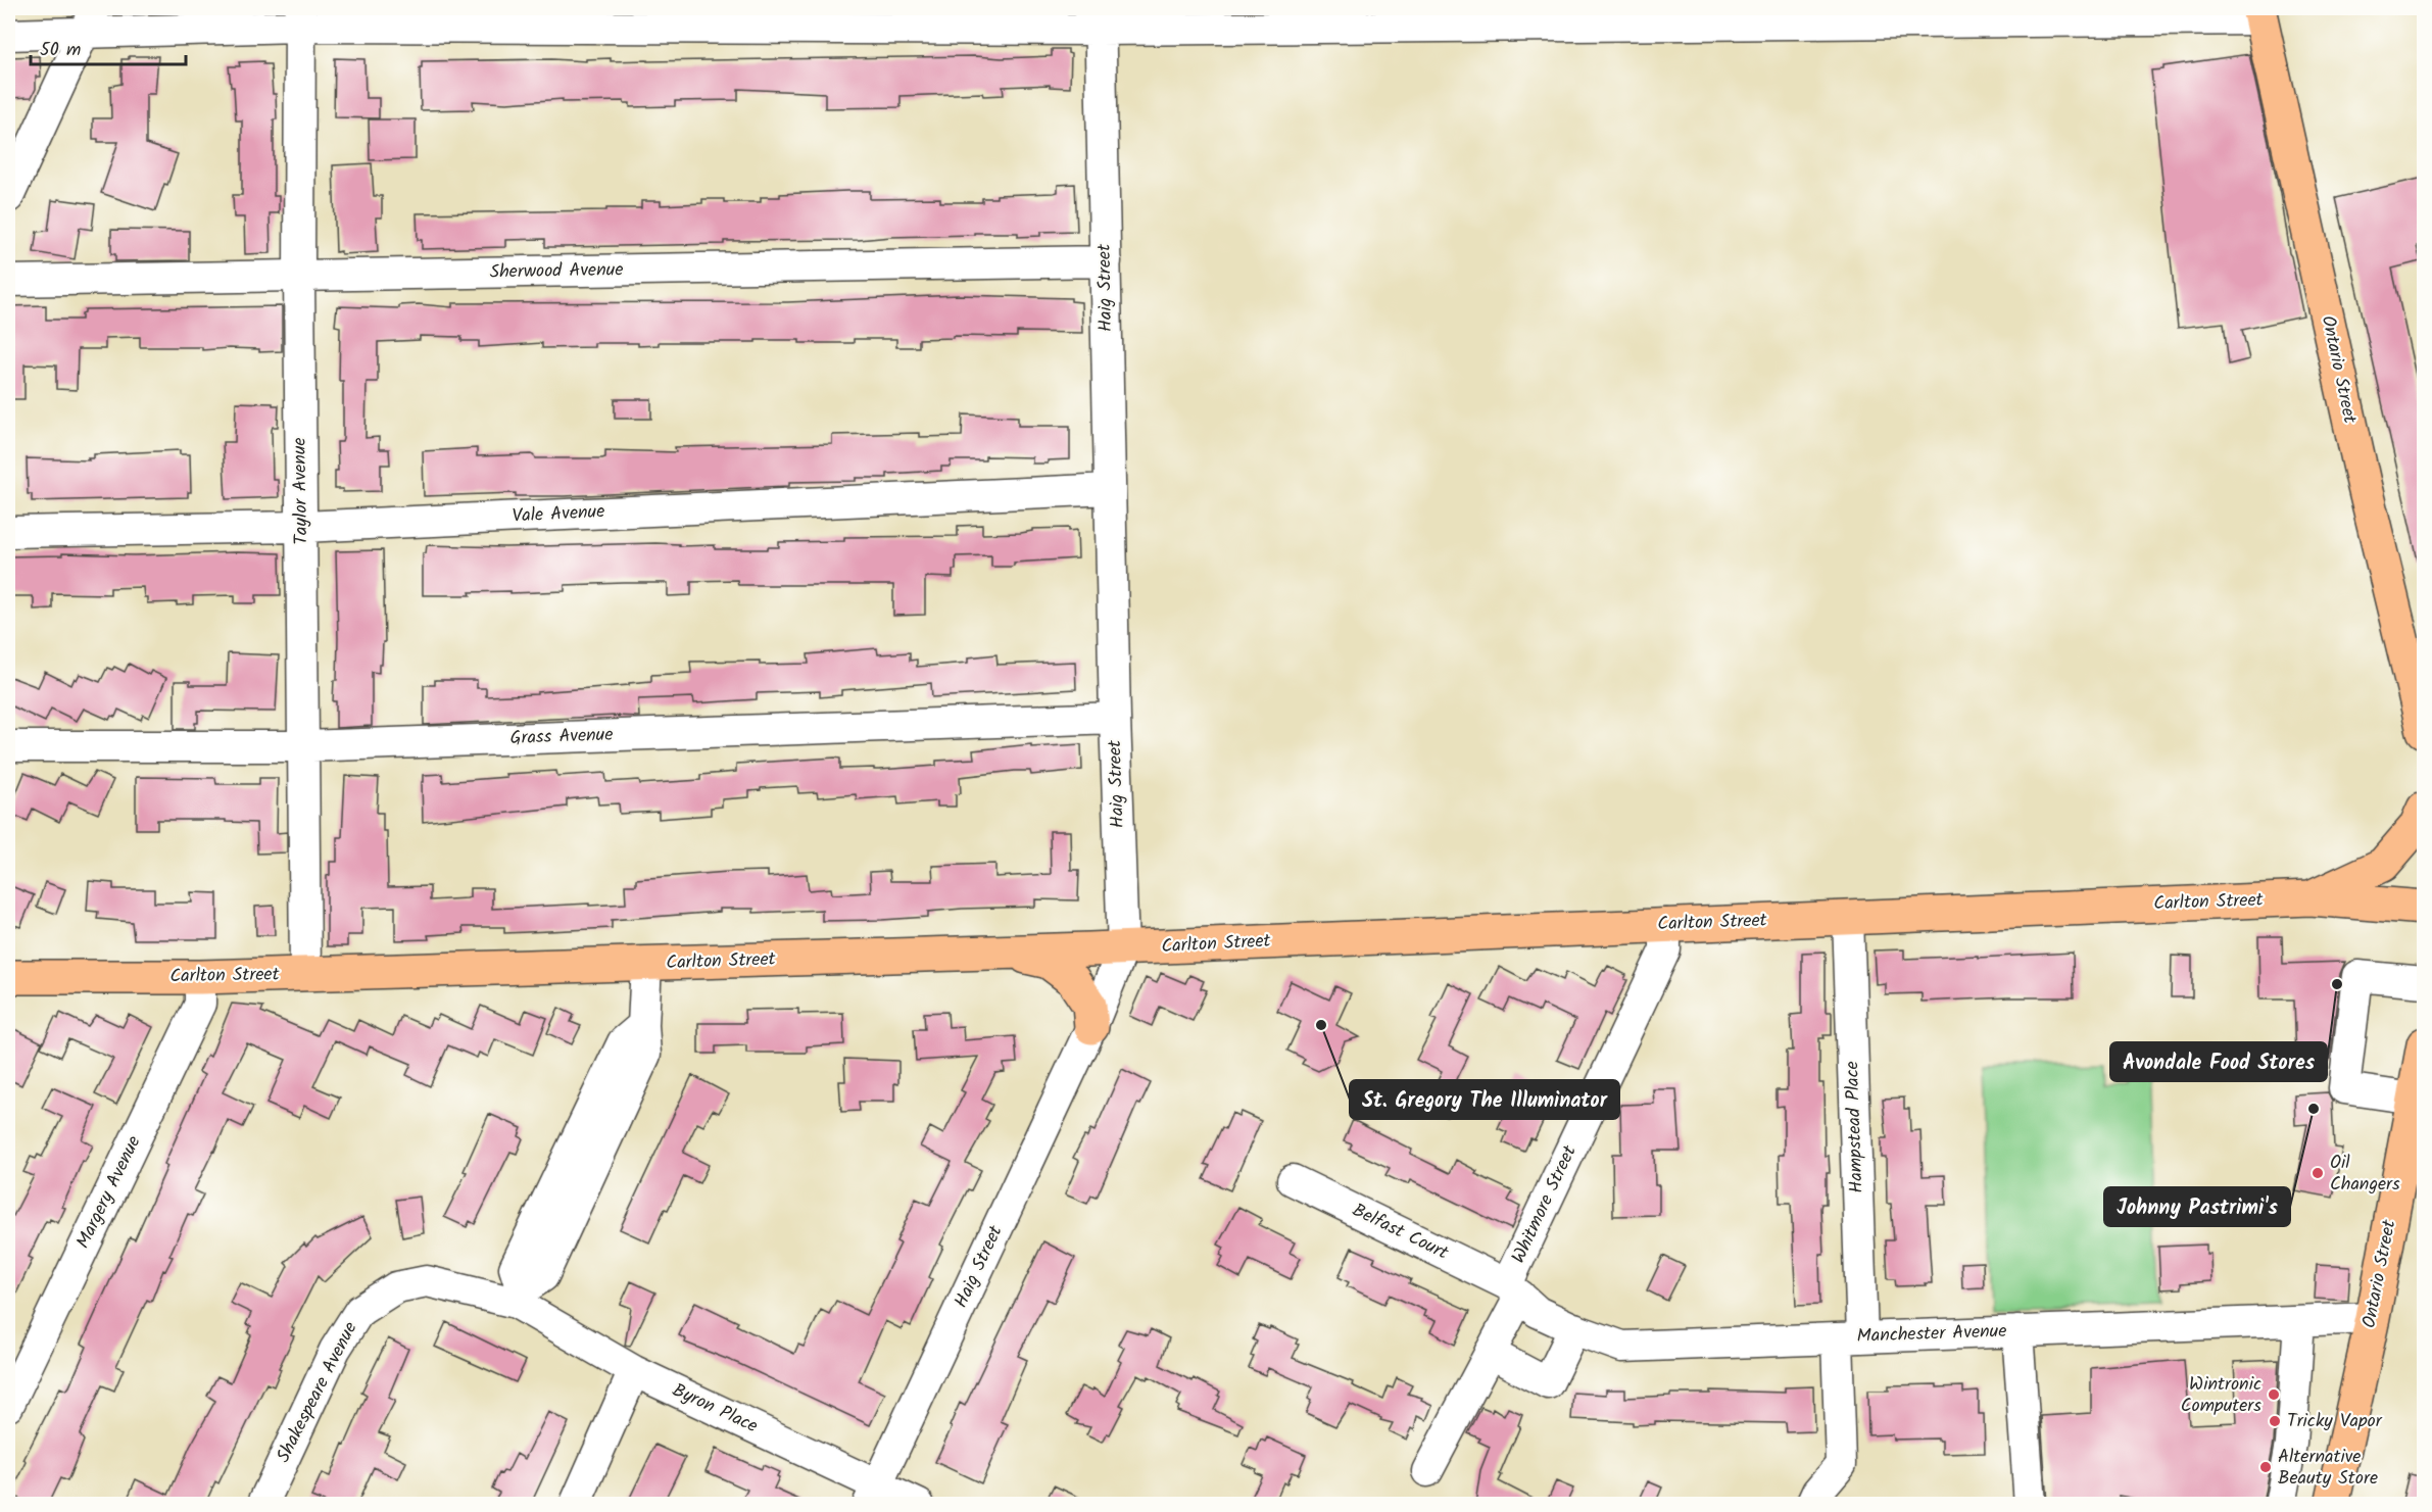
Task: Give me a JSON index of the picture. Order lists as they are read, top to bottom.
{
  "streets": {
    "main road": ["Ontario Street", "Carlton Street"],
    "street": [
      "Sherwood Avenue",
      "Haig Street",
      "Taylor Avenue",
      "Vale Avenue",
      "Grass Avenue",
      "Hampstead Place",
      "Margery Avenue",
      "Whitmore Street",
      "Belfast Court",
      "Manchester Avenue",
      "Shakespeare Avenue",
      "Byron Place"
    ]
  },
  "crossings": [
    ["Sherwood Avenue", "Haig Street"],
    ["Sherwood Avenue", "Taylor Avenue"],
    ["Haig Street", "Vale Avenue"],
    ["Haig Street", "Grass Avenue"],
    ["Haig Street", "Carlton Street"],
    ["Haig Street", "Byron Place"],
    ["Ontario Street", "Manchester Avenue"],
    ["Taylor Avenue", "Vale Avenue"],
    ["Taylor Avenue", "Grass Avenue"],
    ["Taylor Avenue", "Carlton Street"],
    ["Carlton Street", "Hampstead Place"],
    ["Carlton Street", "Margery Avenue"],
    ["Carlton Street", "Whitmore Street"],
    ["Hampstead Place", "Manchester Avenue"],
    ["Whitmore Street", "Belfast Court"],
    ["Whitmore Street", "Manchester Avenue"],
    ["Belfast Court", "Manchester Avenue"],
    ["Shakespeare Avenue", "Byron Place"]
  ],
  "places": [
    "Avondale Food Stores",
    "St. Gregory The Illuminator",
    "Johnny Pastrimi's",
    "Oil Changers",
    "Wintronic Computers",
    "Tricky Vapor",
    "Alternative Beauty Store"
  ],
  "scale_bar": "50 m"
}
